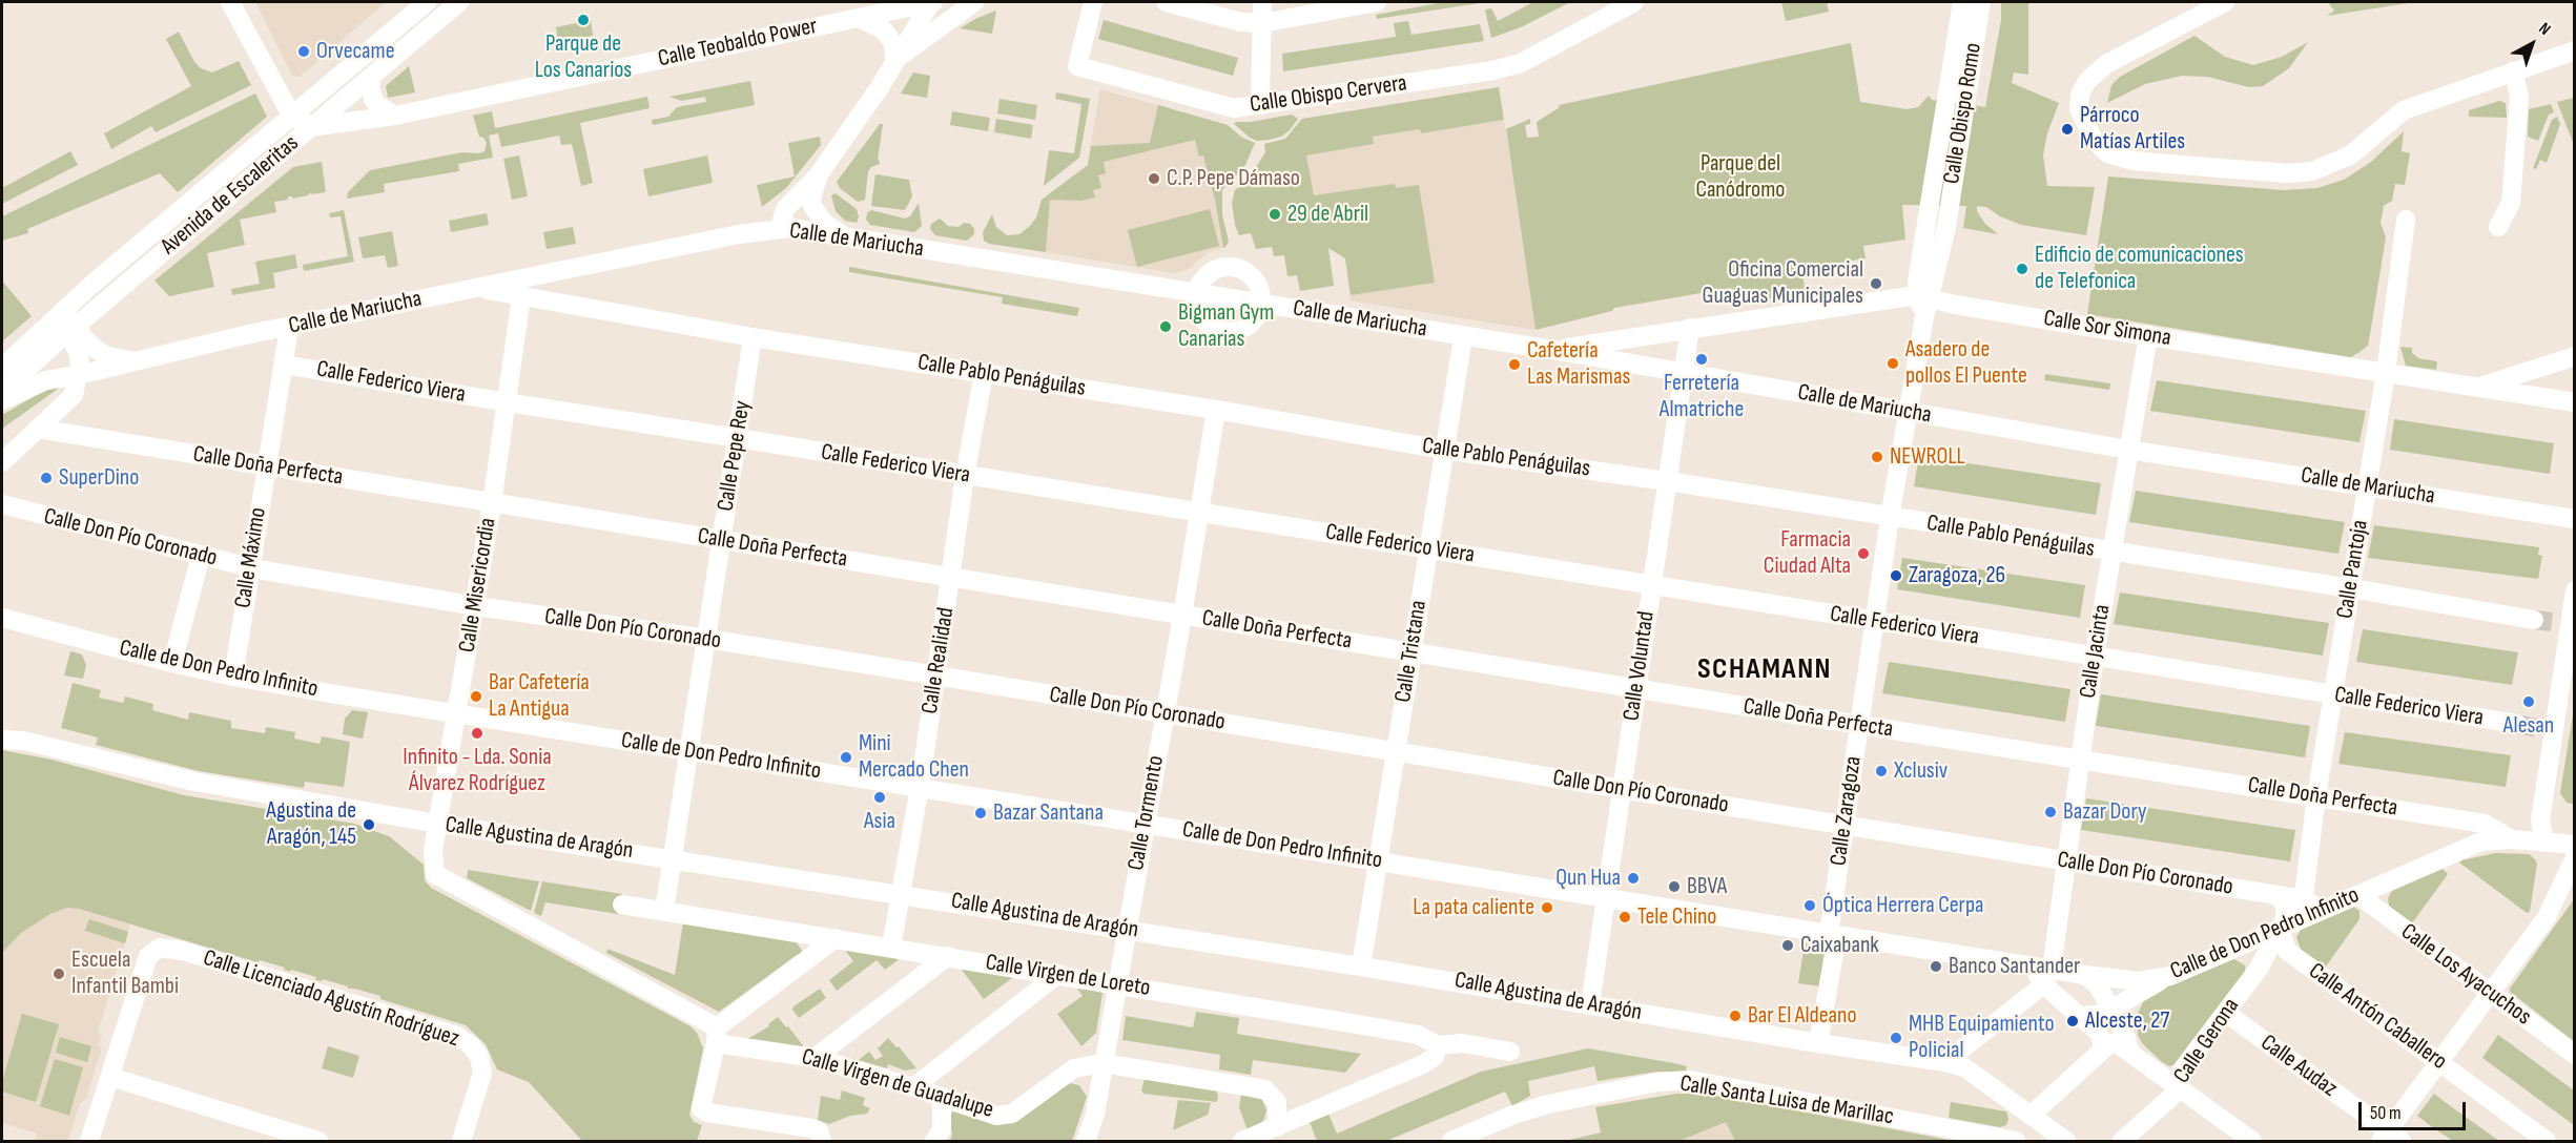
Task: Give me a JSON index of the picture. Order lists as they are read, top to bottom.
{
  "streets": {
    "street": [
      "Calle Teobaldo Power",
      "Calle Obispo Cervera",
      "Calle Obispo Romo",
      "Avenida de Escaleritas",
      "Calle de Mariucha",
      "Calle Sor Simona",
      "Calle Pablo Penáguilas",
      "Calle Federico Viera",
      "Calle Pepe Rey",
      "Calle Doña Perfecta",
      "Calle Don Pío Coronado",
      "Calle Máximo",
      "Calle Pantoja",
      "Calle Misericordia",
      "Calle Tristana",
      "Calle Jacinta",
      "Calle Realidad",
      "Calle Voluntad",
      "Calle de Don Pedro Infinito",
      "Calle Zaragoza",
      "Calle Tormento",
      "Calle Agustina de Aragón",
      "Calle Los Ayacuchos",
      "Calle Virgen de Loreto",
      "Calle Licenciado Agustín Rodríguez",
      "Calle Antón Caballero",
      "Calle Gerona",
      "Calle Audaz",
      "Calle Virgen de Guadalupe",
      "Calle Santa Luisa de Marillac"
    ]
  },
  "crossings": [
    ["Calle Teobaldo Power", "Avenida de Escaleritas"],
    ["Calle Obispo Romo", "Calle Sor Simona"],
    ["Calle Obispo Romo", "Calle Zaragoza"],
    ["Calle de Mariucha", "Calle Sor Simona"],
    ["Calle de Mariucha", "Calle Pablo Penáguilas"],
    ["Calle de Mariucha", "Calle Máximo"],
    ["Calle de Mariucha", "Calle Pantoja"],
    ["Calle de Mariucha", "Calle Tristana"],
    ["Calle de Mariucha", "Calle Jacinta"],
    ["Calle de Mariucha", "Calle Voluntad"],
    ["Calle de Mariucha", "Calle Zaragoza"],
    ["Calle Sor Simona", "Calle Pantoja"],
    ["Calle Sor Simona", "Calle Jacinta"],
    ["Calle Sor Simona", "Calle Voluntad"],
    ["Calle Sor Simona", "Calle Zaragoza"],
    ["Calle Pablo Penáguilas", "Calle Pepe Rey"],
    ["Calle Pablo Penáguilas", "Calle Pantoja"],
    ["Calle Pablo Penáguilas", "Calle Misericordia"],
    ["Calle Pablo Penáguilas", "Calle Tristana"],
    ["Calle Pablo Penáguilas", "Calle Jacinta"],
    ["Calle Pablo Penáguilas", "Calle Realidad"],
    ["Calle Pablo Penáguilas", "Calle Voluntad"],
    ["Calle Pablo Penáguilas", "Calle Zaragoza"],
    ["Calle Pablo Penáguilas", "Calle Tormento"],
    ["Calle Federico Viera", "Calle Pepe Rey"],
    ["Calle Federico Viera", "Calle Máximo"],
    ["Calle Federico Viera", "Calle Pantoja"],
    ["Calle Federico Viera", "Calle Misericordia"],
    ["Calle Federico Viera", "Calle Tristana"],
    ["Calle Federico Viera", "Calle Jacinta"],
    ["Calle Federico Viera", "Calle Realidad"],
    ["Calle Federico Viera", "Calle Voluntad"],
    ["Calle Federico Viera", "Calle Zaragoza"],
    ["Calle Federico Viera", "Calle Tormento"],
    ["Calle Pepe Rey", "Calle Doña Perfecta"],
    ["Calle Pepe Rey", "Calle Don Pío Coronado"],
    ["Calle Pepe Rey", "Calle de Don Pedro Infinito"],
    ["Calle Pepe Rey", "Calle Agustina de Aragón"],
    ["Calle Pepe Rey", "Calle Virgen de Loreto"],
    ["Calle Doña Perfecta", "Calle Máximo"],
    ["Calle Doña Perfecta", "Calle Pantoja"],
    ["Calle Doña Perfecta", "Calle Misericordia"],
    ["Calle Doña Perfecta", "Calle Tristana"],
    ["Calle Doña Perfecta", "Calle Jacinta"],
    ["Calle Doña Perfecta", "Calle Realidad"],
    ["Calle Doña Perfecta", "Calle Voluntad"],
    ["Calle Doña Perfecta", "Calle de Don Pedro Infinito"],
    ["Calle Doña Perfecta", "Calle Zaragoza"],
    ["Calle Doña Perfecta", "Calle Tormento"],
    ["Calle Don Pío Coronado", "Calle Máximo"],
    ["Calle Don Pío Coronado", "Calle Pantoja"],
    ["Calle Don Pío Coronado", "Calle Misericordia"],
    ["Calle Don Pío Coronado", "Calle Tristana"],
    ["Calle Don Pío Coronado", "Calle Jacinta"],
    ["Calle Don Pío Coronado", "Calle Realidad"],
    ["Calle Don Pío Coronado", "Calle Voluntad"],
    ["Calle Don Pío Coronado", "Calle de Don Pedro Infinito"],
    ["Calle Don Pío Coronado", "Calle Zaragoza"],
    ["Calle Don Pío Coronado", "Calle Tormento"],
    ["Calle Máximo", "Calle de Don Pedro Infinito"],
    ["Calle Pantoja", "Calle de Don Pedro Infinito"],
    ["Calle Misericordia", "Calle de Don Pedro Infinito"],
    ["Calle Misericordia", "Calle Agustina de Aragón"],
    ["Calle Misericordia", "Calle Virgen de Guadalupe"],
    ["Calle Tristana", "Calle de Don Pedro Infinito"],
    ["Calle Tristana", "Calle Agustina de Aragón"],
    ["Calle Jacinta", "Calle de Don Pedro Infinito"],
    ["Calle Realidad", "Calle de Don Pedro Infinito"],
    ["Calle Realidad", "Calle Agustina de Aragón"],
    ["Calle Realidad", "Calle Virgen de Loreto"],
    ["Calle Voluntad", "Calle de Don Pedro Infinito"],
    ["Calle Voluntad", "Calle Agustina de Aragón"],
    ["Calle de Don Pedro Infinito", "Calle Zaragoza"],
    ["Calle de Don Pedro Infinito", "Calle Tormento"],
    ["Calle de Don Pedro Infinito", "Calle Los Ayacuchos"],
    ["Calle de Don Pedro Infinito", "Calle Antón Caballero"],
    ["Calle de Don Pedro Infinito", "Calle Gerona"],
    ["Calle Zaragoza", "Calle Agustina de Aragón"],
    ["Calle Tormento", "Calle Agustina de Aragón"],
    ["Calle Tormento", "Calle Virgen de Loreto"],
    ["Calle Tormento", "Calle Virgen de Guadalupe"],
    ["Calle Antón Caballero", "Calle Gerona"],
    ["Calle Gerona", "Calle Audaz"]
  ],
  "districts": ["SCHAMANN"],
  "parks": ["Parque del Canódromo"],
  "places": [
    "Parque de Los Canarios",
    "Orvecame",
    "Párroco Matías Artiles",
    "C.P. Pepe Dámaso",
    "29 de Abril",
    "Edificio de comunicaciones de Telefonica",
    "Oficina Comercial Guaguas Municipales",
    "Bigman Gym Canarias",
    "Ferretería Almatriche",
    "Asadero de pollos El Puente",
    "Cafetería Las Marismas",
    "NEWROLL",
    "SuperDino",
    "Farmacia Ciudad Alta",
    "Zaragoza, 26",
    "Bar Cafetería La Antigua",
    "Alesan",
    "Infinito - Lda. Sonia Álvarez Rodríguez",
    "Mini Mercado Chen",
    "Xclusiv",
    "Asia",
    "Bazar Dory",
    "Bazar Santana",
    "Agustina de Aragón, 145",
    "Qun Hua",
    "BBVA",
    "Óptica Herrera Cerpa",
    "La pata caliente",
    "Tele Chino",
    "Caixabank",
    "Banco Santander",
    "Escuela Infantil Bambi",
    "Bar El Aldeano",
    "Alceste, 27",
    "MHB Equipamiento Policial"
  ],
  "scale_bar": "50 m",
  "north": "top right"
}
